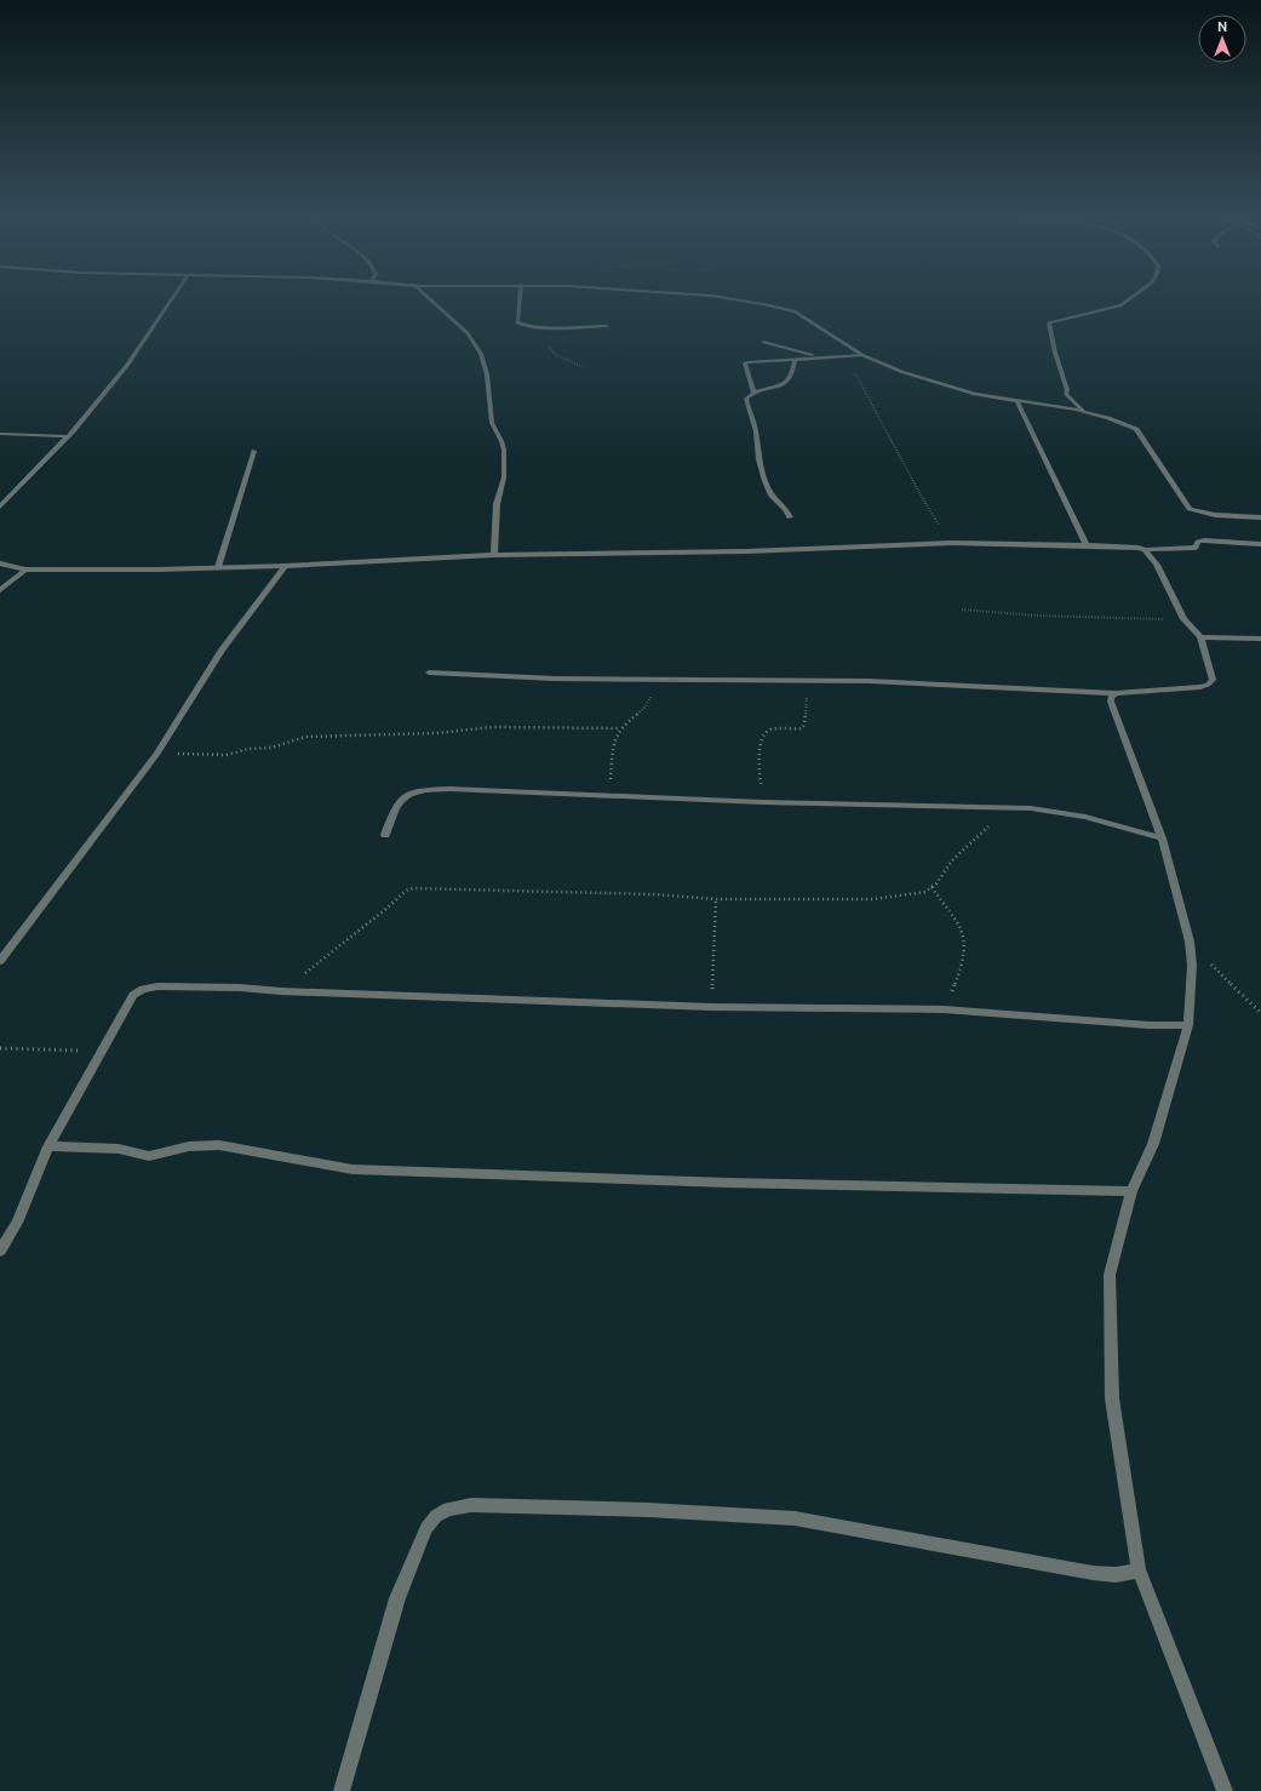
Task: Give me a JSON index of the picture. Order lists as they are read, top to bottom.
{
  "north": "top"
}
